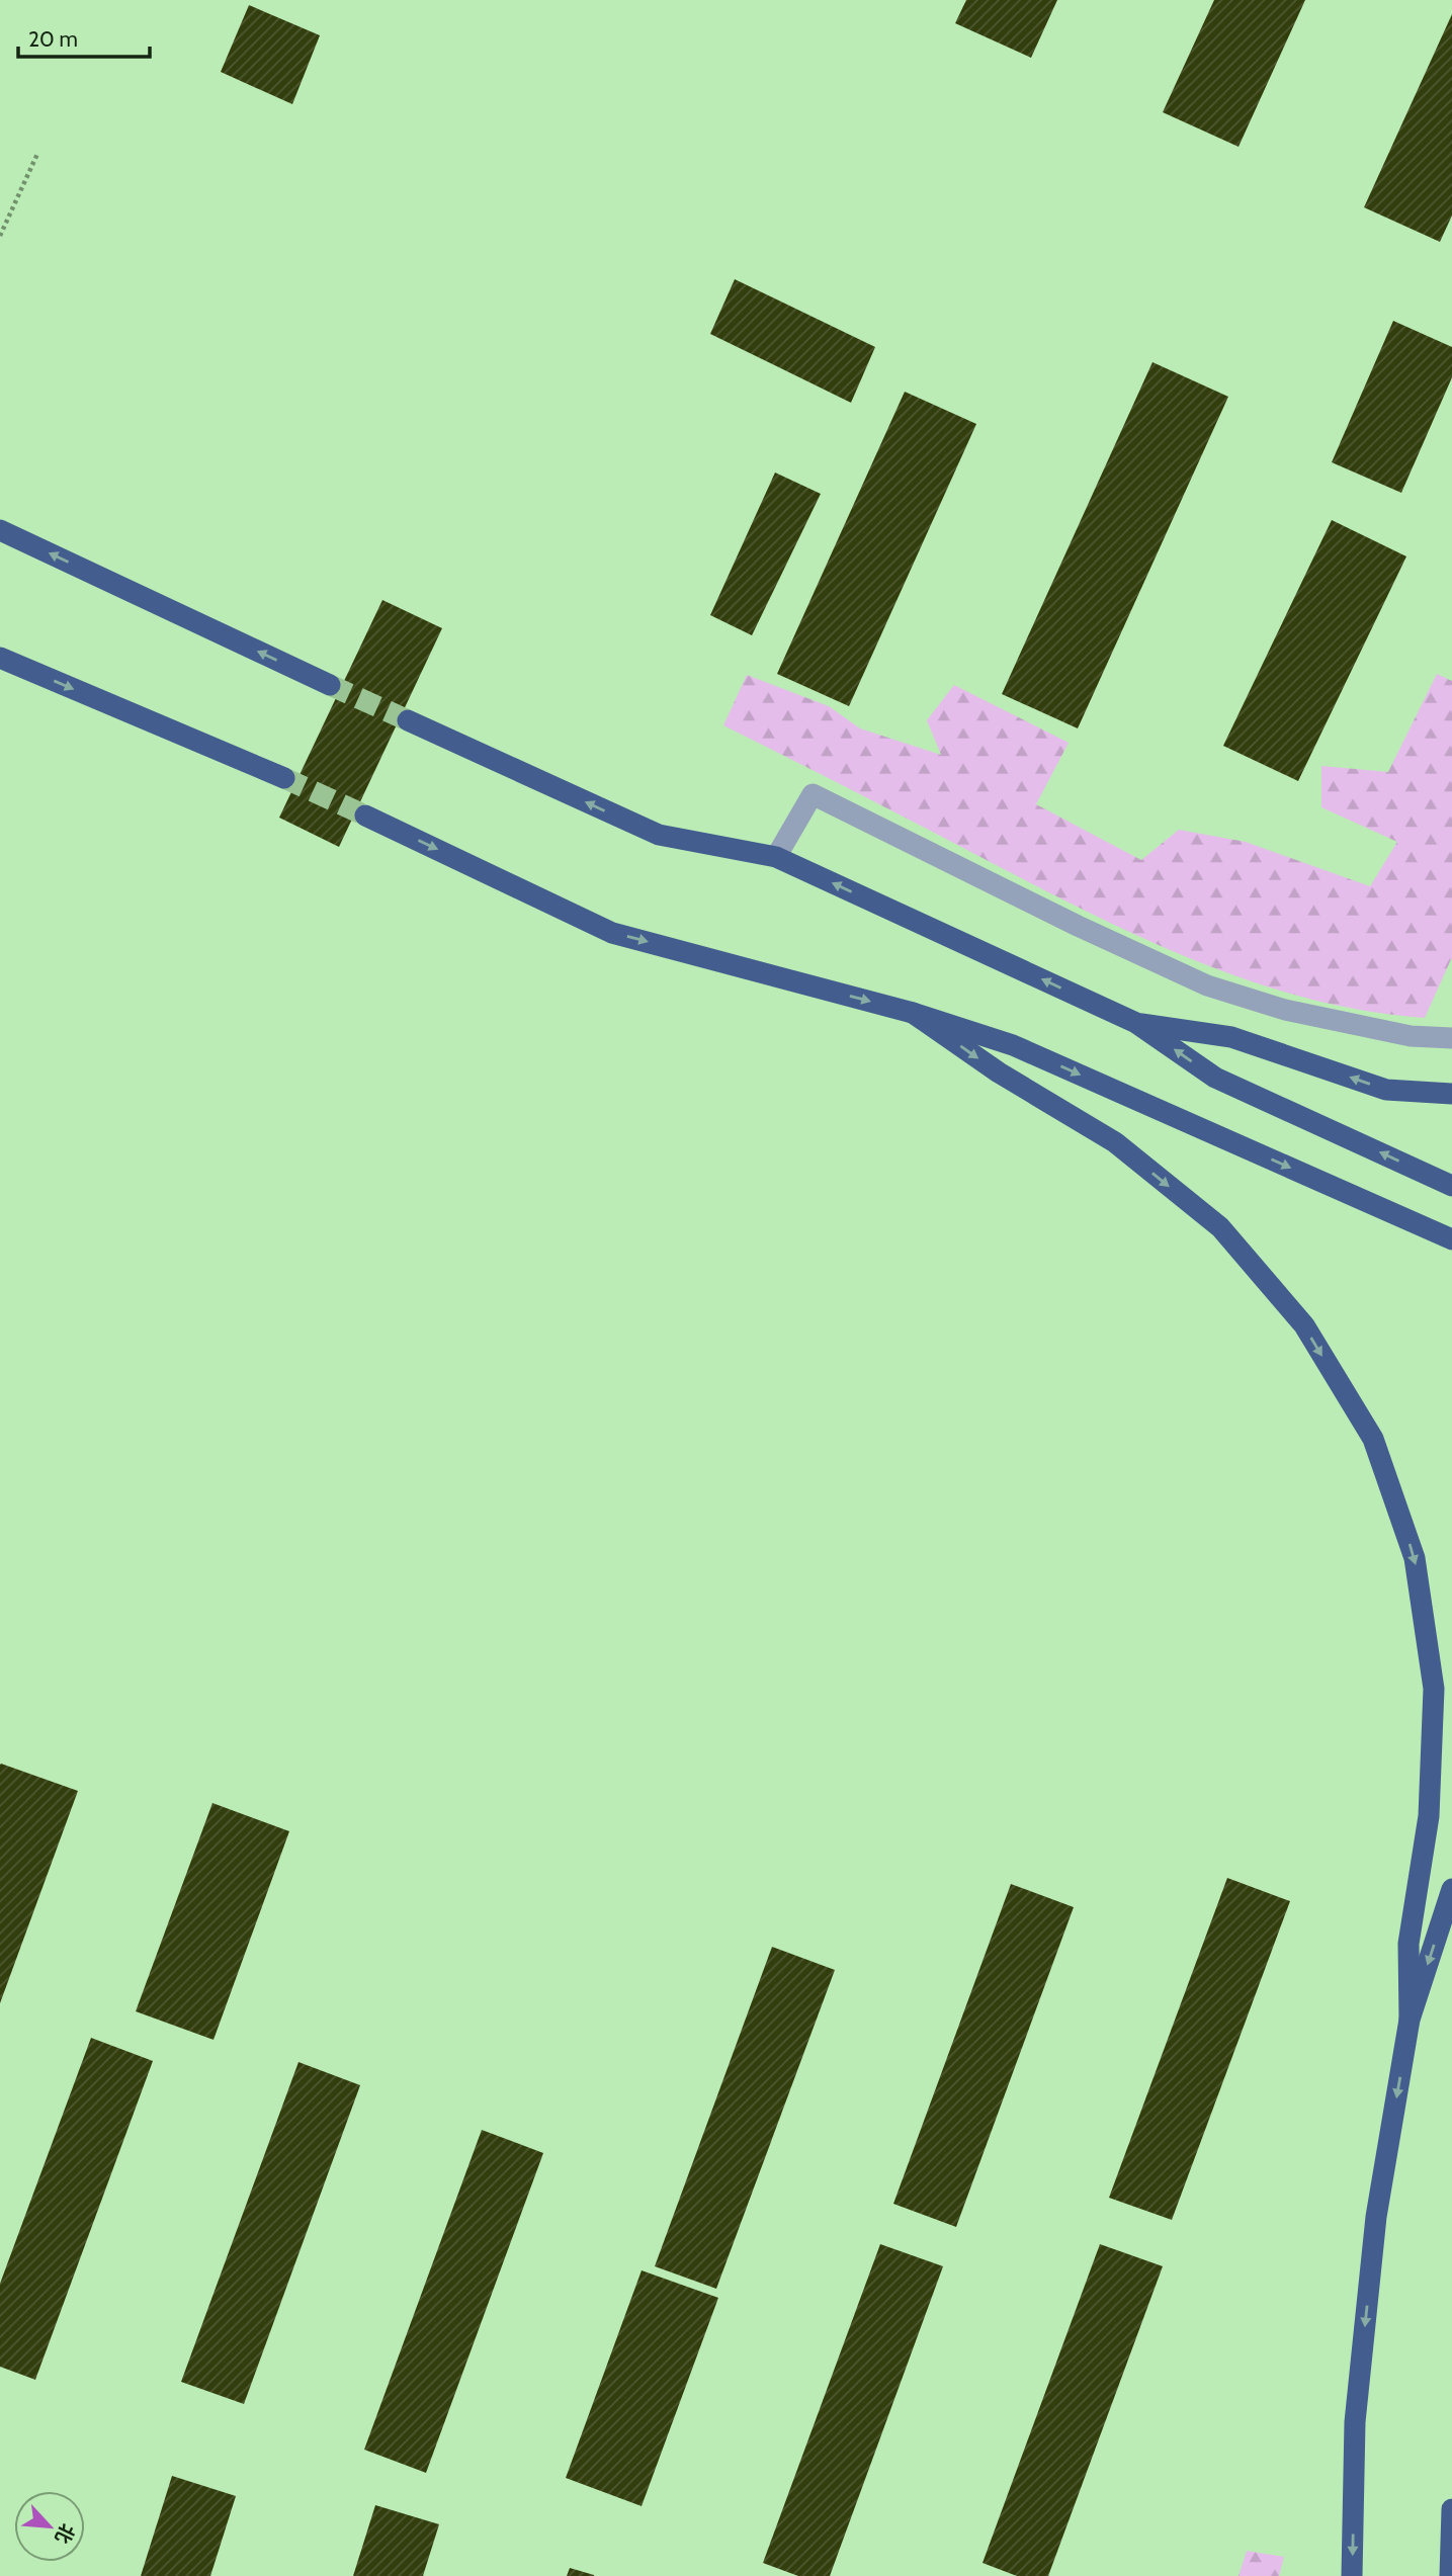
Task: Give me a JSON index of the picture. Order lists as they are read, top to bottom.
{
  "scale_bar": "20 m",
  "north": "bottom right"
}
